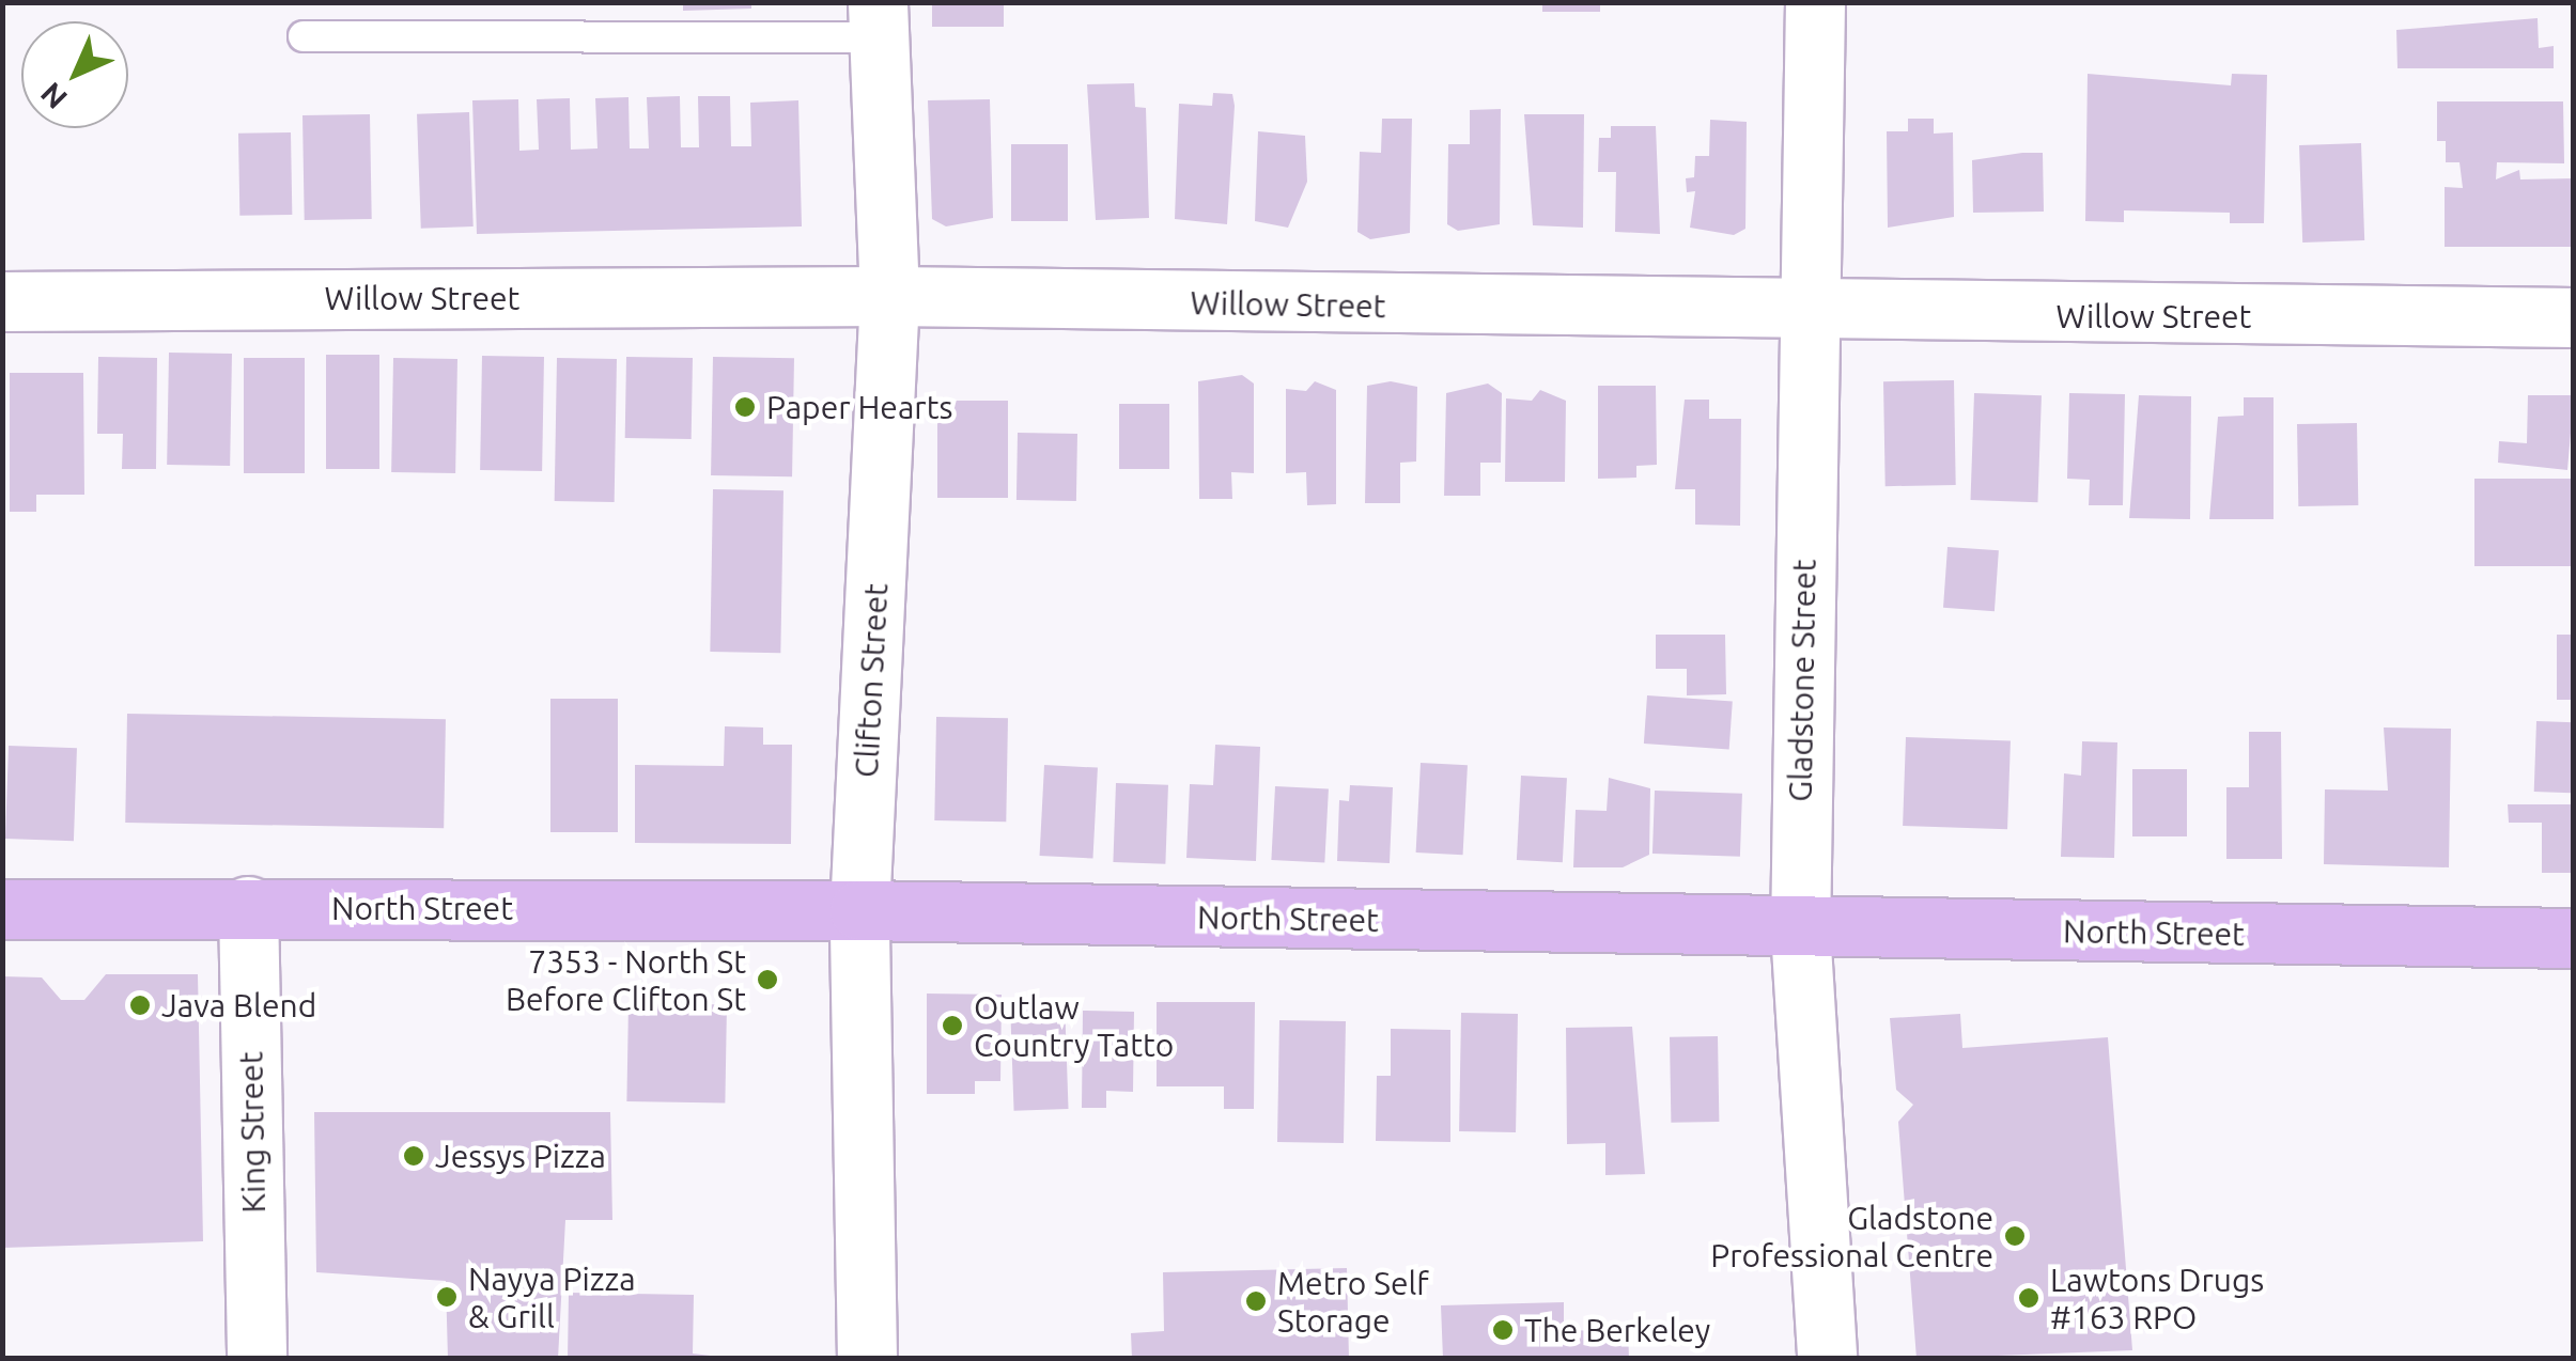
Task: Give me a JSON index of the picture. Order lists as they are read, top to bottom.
{
  "streets": {
    "main road": ["North Street"],
    "street": [
      "Willow Street",
      "Clifton Street",
      "Gladstone Street",
      "King Street"
    ]
  },
  "crossings": [
    ["Willow Street", "Clifton Street"],
    ["Willow Street", "Gladstone Street"],
    ["Clifton Street", "North Street"],
    ["Gladstone Street", "North Street"],
    ["North Street", "King Street"]
  ],
  "places": [
    "Paper Hearts",
    "7353 - North St Before Clifton St",
    "Java Blend",
    "Outlaw Country Tatto",
    "Jessys Pizza",
    "Gladstone Professional Centre",
    "Nayya Pizza & Grill",
    "Lawtons Drugs #163 RPO",
    "Metro Self Storage",
    "The Berkeley"
  ],
  "north": "bottom left"
}
